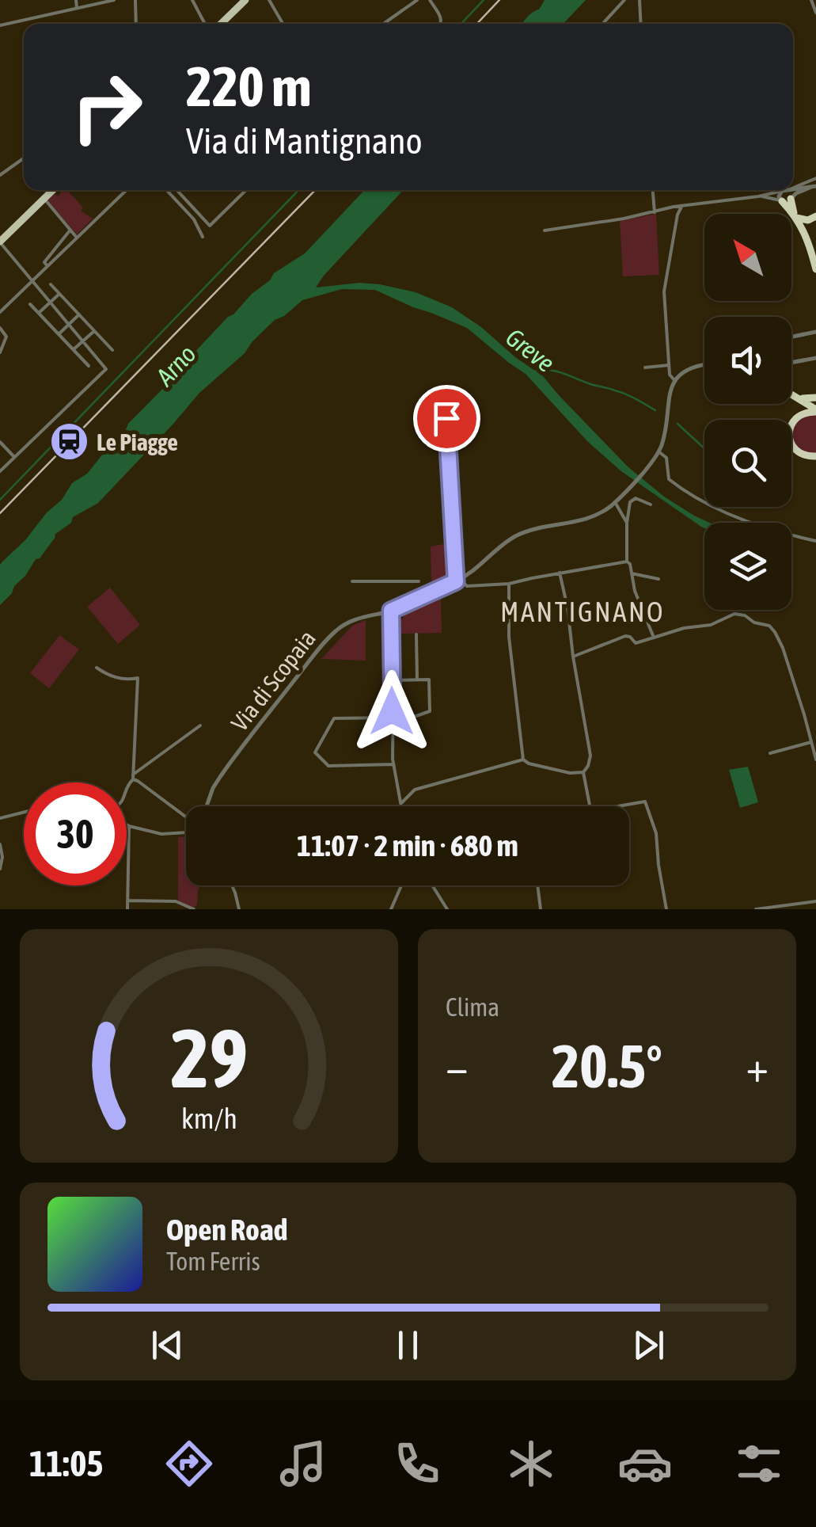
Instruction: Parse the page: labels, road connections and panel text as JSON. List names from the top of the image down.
{
  "streets": {
    "street": ["Via di Scopaia"]
  },
  "districts": ["MANTIGNANO"],
  "water": ["Greve", "Arno"],
  "places": {
    "station": ["Le Piagge"]
  },
  "north": "top left",
  "page": {
    "turn": ["220 m", "Via di Mantignano"],
    "limit": "30",
    "trip": "11:07 · 2 min · 680 m",
    "tile": "Clima",
    "heat": ["−", "20.5°", "+"],
    "song": ["Open Road", "Tom Ferris"],
    "tabs": "11:05",
    "gauge": ["29", "km/h"]
  }
}
